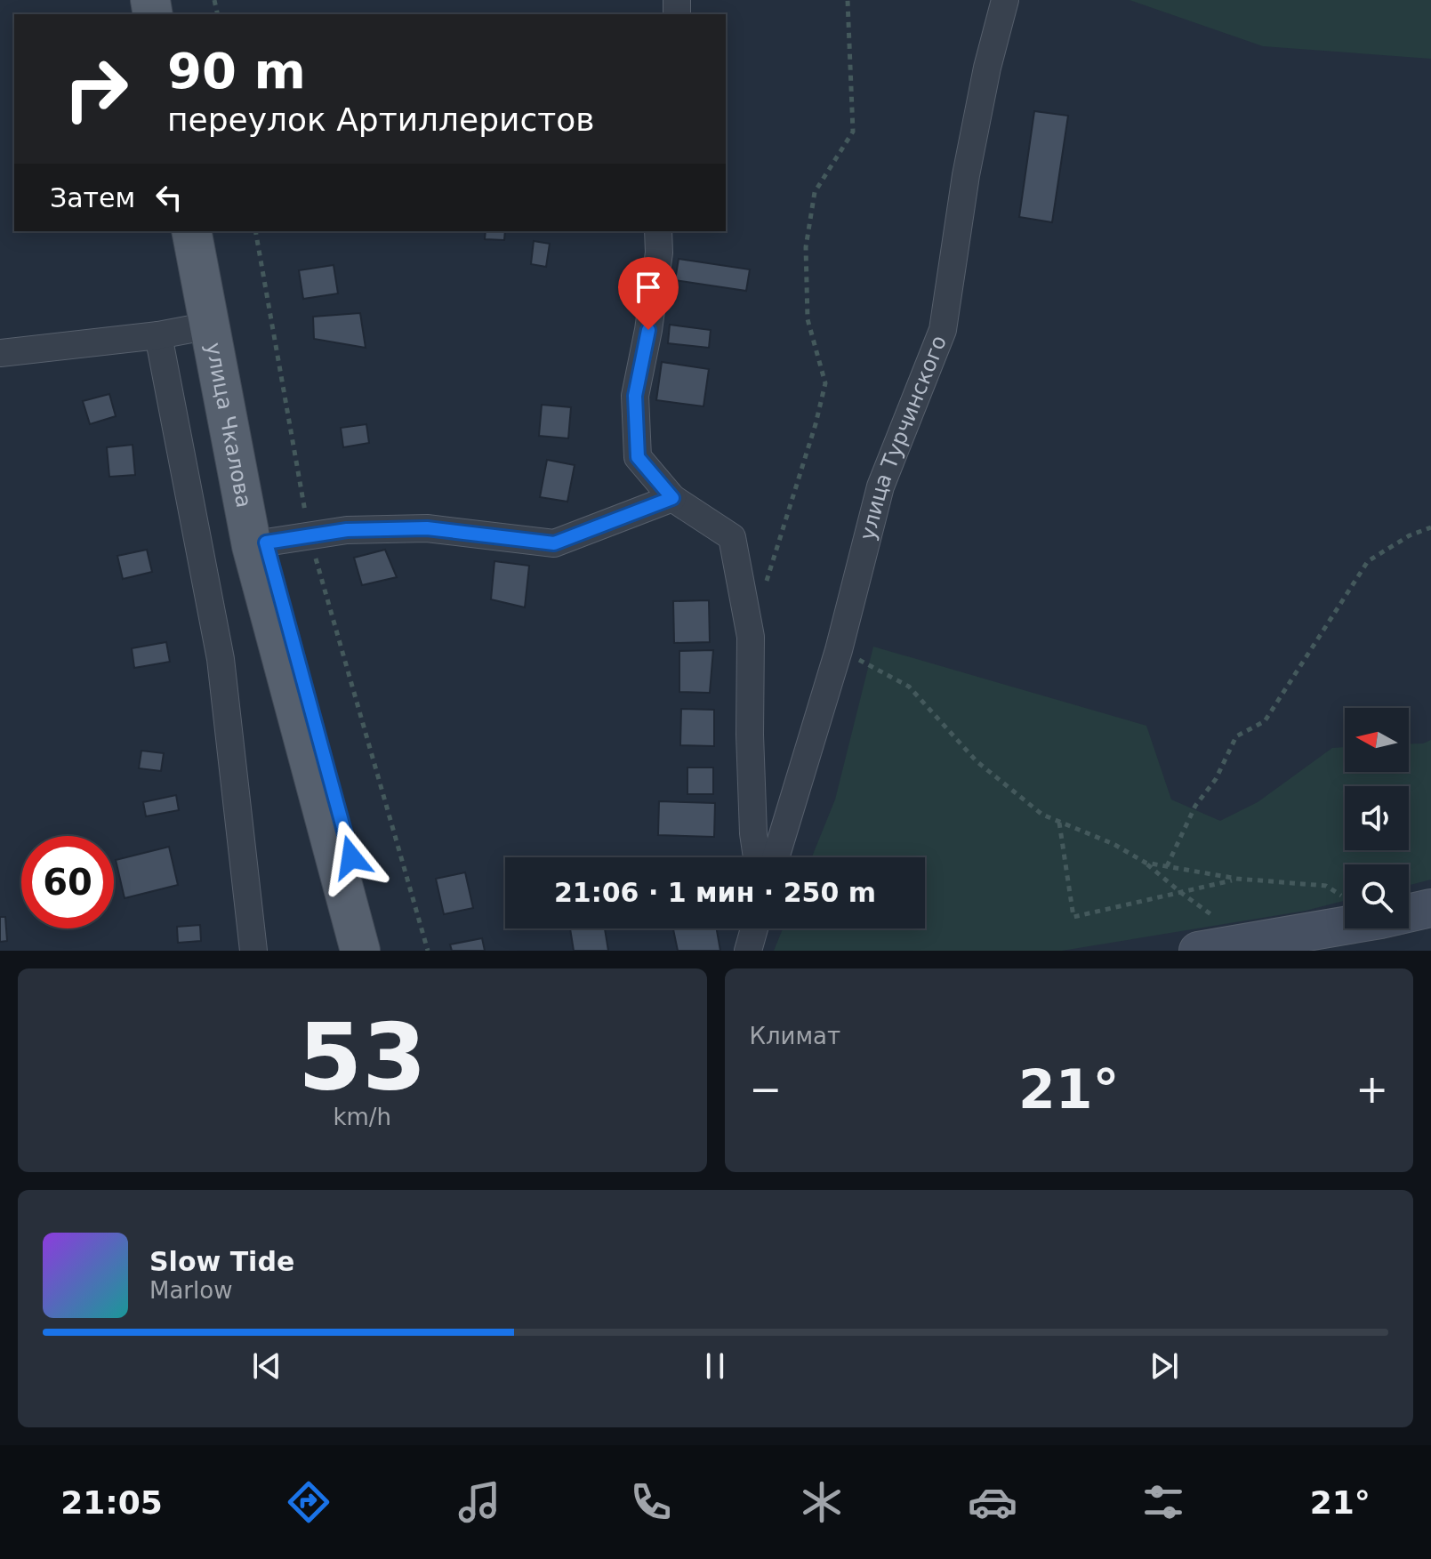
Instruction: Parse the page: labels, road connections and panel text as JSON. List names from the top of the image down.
{
  "streets": {
    "main road": ["улица Чкалова"],
    "street": ["улица Турчинского"]
  },
  "north": "left",
  "page": {
    "turn": ["90 m", "переулок Артиллеристов"],
    "then": "Затем",
    "limit": "60",
    "trip": "21:06 · 1 мин · 250 m",
    "tile": [
      ["53", "km/h"],
      "Климат"
    ],
    "heat": ["−", "21°", "+"],
    "song": ["Slow Tide", "Marlow"],
    "tabs": ["21:05", "21°"]
  }
}
